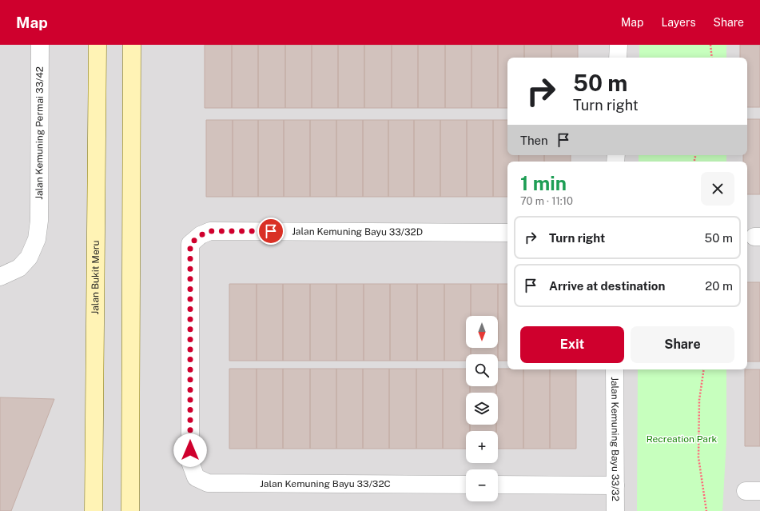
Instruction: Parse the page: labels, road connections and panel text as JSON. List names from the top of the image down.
{
  "streets": {
    "main road": ["Jalan Bukit Meru"],
    "street": [
      "Jalan Kemuning Permai 33/42",
      "Jalan Kemuning Bayu 33/32D",
      "Jalan Kemuning Bayu 33/32",
      "Jalan Kemuning Bayu 33/32C"
    ]
  },
  "crossings": [
    ["Jalan Kemuning Bayu 33/32D", "Jalan Kemuning Bayu 33/32C"]
  ],
  "parks": ["Recreation Park"],
  "north": "bottom",
  "page": {
    "header": "Map",
    "nav": ["Map", "Layers", "Share"],
    "turn": ["50 m", "Turn right"],
    "then": "Then",
    "heading": ["1 min", "70 m · 11:10"],
    "list": [
      {
        "name": "Turn right",
        "value": "50 m"
      },
      {
        "name": "Arrive at destination",
        "value": "20 m"
      }
    ],
    "map_buttons": ["+", "−"],
    "buttons": ["Exit", "Share"]
  }
}
